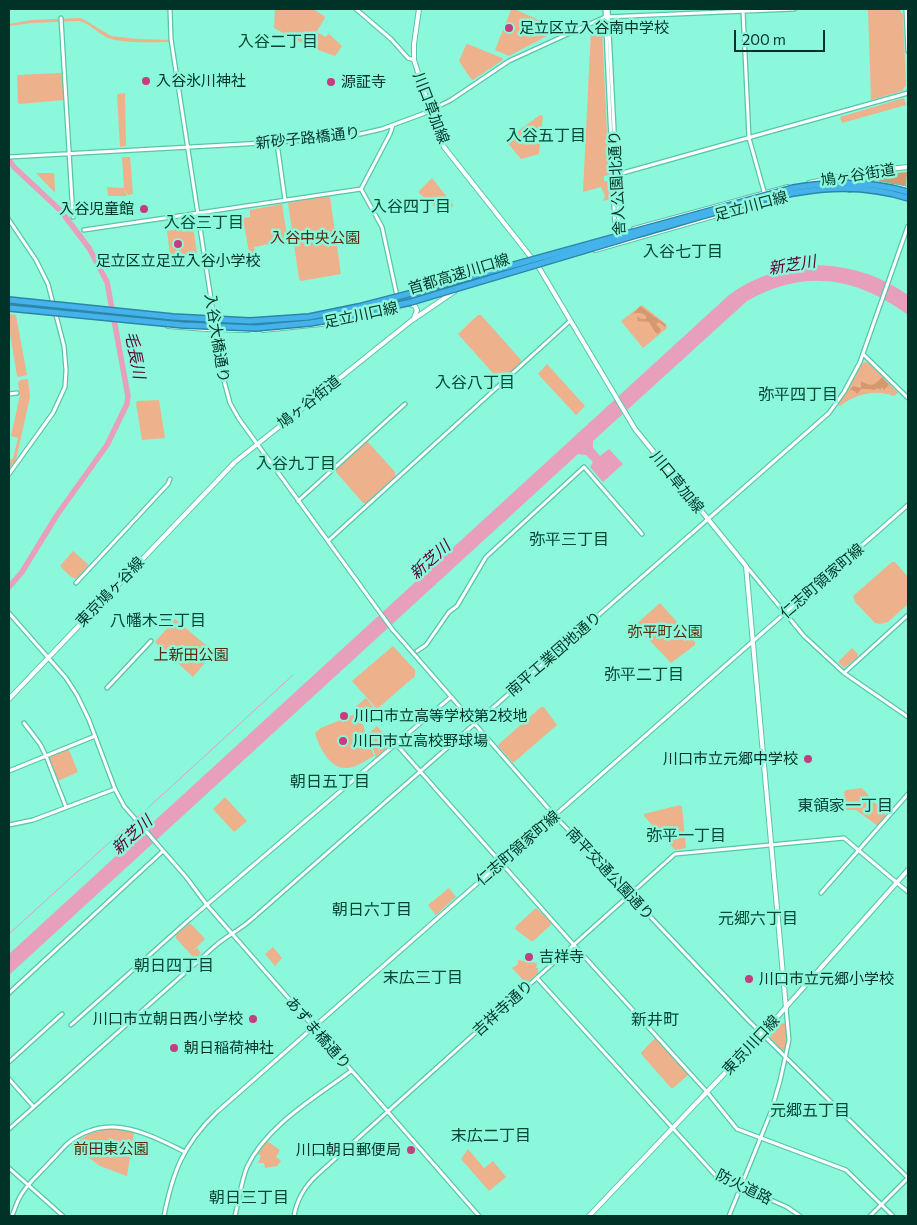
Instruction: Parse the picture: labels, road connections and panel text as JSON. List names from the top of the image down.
{
  "streets": {
    "highway": ["首都高速川口線"],
    "main road": [
      "川口草加線",
      "鳩ヶ谷街道",
      "足立川口線",
      "東京鳩ヶ谷線",
      "東京川口線"
    ],
    "street": [
      "新砂子路橋通り",
      "舎人公園北通り",
      "入谷大橋通り",
      "仁志町領家町線",
      "南平工業団地通り",
      "南平交通公園通り",
      "吉祥寺通り",
      "あずま橋通り",
      "防火道路"
    ]
  },
  "crossings": [
    ["川口草加線", "新砂子路橋通り"],
    ["川口草加線", "足立川口線"],
    ["川口草加線", "南平工業団地通り"],
    ["新砂子路橋通り", "舎人公園北通り"],
    ["新砂子路橋通り", "入谷大橋通り"],
    ["鳩ヶ谷街道", "足立川口線"],
    ["鳩ヶ谷街道", "入谷大橋通り"],
    ["鳩ヶ谷街道", "東京鳩ヶ谷線"],
    ["舎人公園北通り", "足立川口線"],
    ["足立川口線", "首都高速川口線"],
    ["足立川口線", "入谷大橋通り"],
    ["入谷大橋通り", "南平交通公園通り"],
    ["仁志町領家町線", "南平交通公園通り"],
    ["仁志町領家町線", "あずま橋通り"],
    ["南平工業団地通り", "南平交通公園通り"],
    ["南平工業団地通り", "あずま橋通り"],
    ["南平交通公園通り", "吉祥寺通り"],
    ["南平交通公園通り", "東京川口線"],
    ["吉祥寺通り", "あずま橋通り"],
    ["吉祥寺通り", "東京川口線"],
    ["吉祥寺通り", "防火道路"],
    ["東京川口線", "防火道路"]
  ],
  "districts": [
    "入谷二丁目",
    "入谷五丁目",
    "入谷四丁目",
    "入谷三丁目",
    "入谷七丁目",
    "入谷八丁目",
    "弥平四丁目",
    "入谷九丁目",
    "弥平三丁目",
    "八幡木三丁目",
    "弥平二丁目",
    "朝日五丁目",
    "東領家一丁目",
    "弥平一丁目",
    "朝日六丁目",
    "元郷六丁目",
    "朝日四丁目",
    "末広三丁目",
    "新井町",
    "元郷五丁目",
    "末広二丁目",
    "朝日三丁目"
  ],
  "water": ["新芝川", "毛長川"],
  "parks": [
    "入谷中央公園",
    "弥平町公園",
    "上新田公園",
    "前田東公園"
  ],
  "places": [
    "足立区立入谷南中学校",
    "入谷氷川神社",
    "源証寺",
    "入谷児童館",
    "足立区立足立入谷小学校",
    "川口市立高等学校第2校地",
    "川口市立高校野球場",
    "川口市立元郷中学校",
    "吉祥寺",
    "川口市立元郷小学校",
    "川口市立朝日西小学校",
    "朝日稲荷神社",
    "川口朝日郵便局"
  ],
  "scale_bar": "200 m"
}
